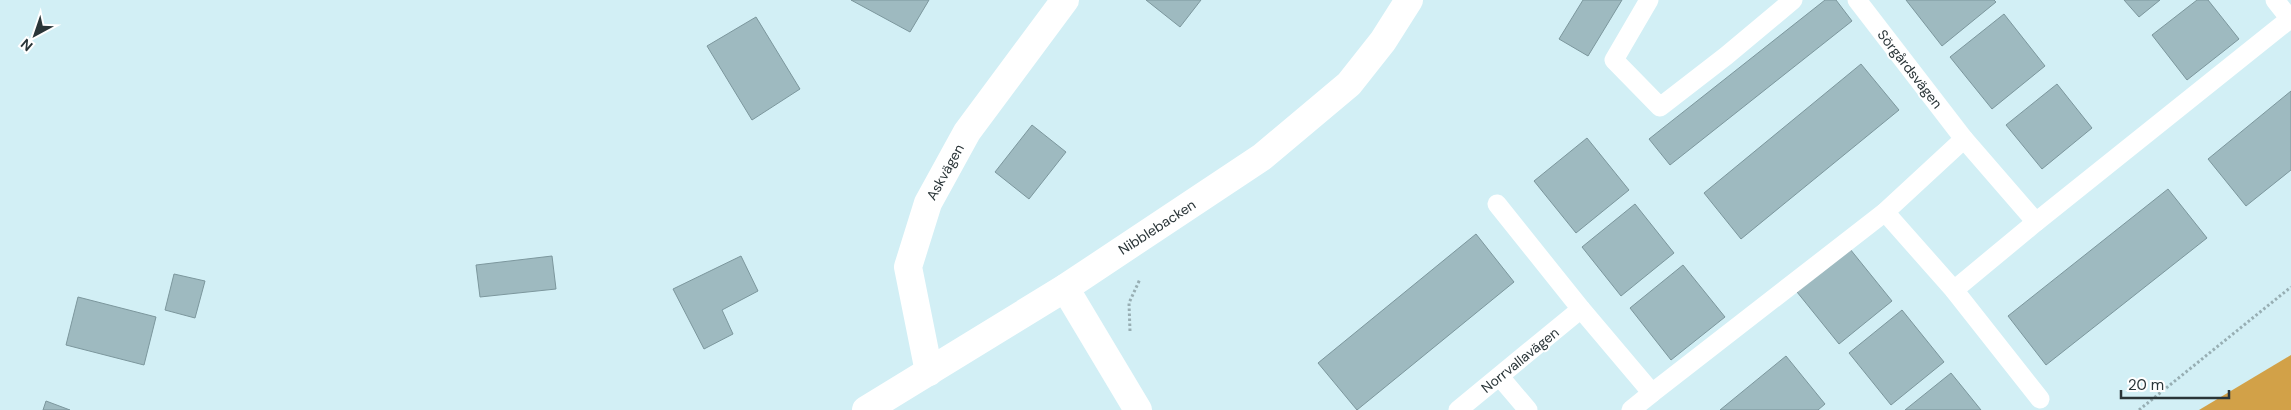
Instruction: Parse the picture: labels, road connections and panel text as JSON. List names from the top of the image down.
{
  "streets": {
    "street": ["Askvägen", "Nibblebacken"],
    "lane": ["Sörgårdsvägen", "Norrvallavägen"]
  },
  "crossings": [
    ["Askvägen", "Nibblebacken"]
  ],
  "scale_bar": "20 m",
  "north": "bottom left"
}
